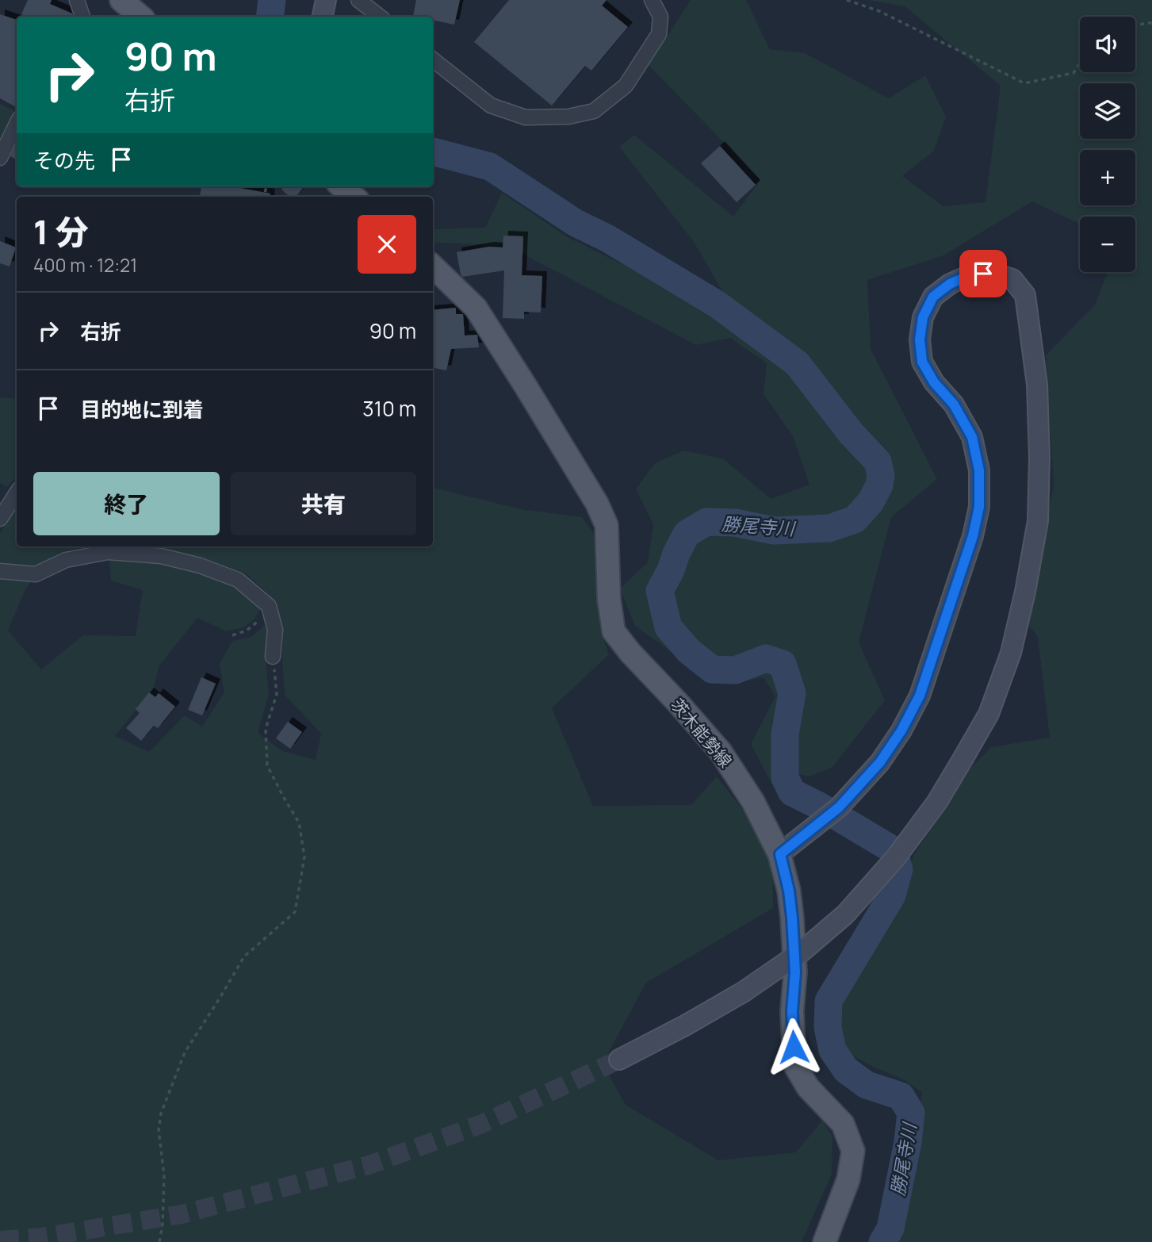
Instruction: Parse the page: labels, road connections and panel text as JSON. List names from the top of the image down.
{
  "streets": {
    "main road": ["茨木能勢線"]
  },
  "water": ["勝尾寺川"],
  "page": {
    "map_buttons": ["+", "−"],
    "turn": ["90 m", "右折"],
    "then": "その先",
    "heading": ["1 分", "400 m · 12:21"],
    "list": [
      {
        "name": "右折",
        "value": "90 m"
      },
      {
        "name": "目的地に到着",
        "value": "310 m"
      }
    ],
    "buttons": ["終了", "共有"]
  }
}
